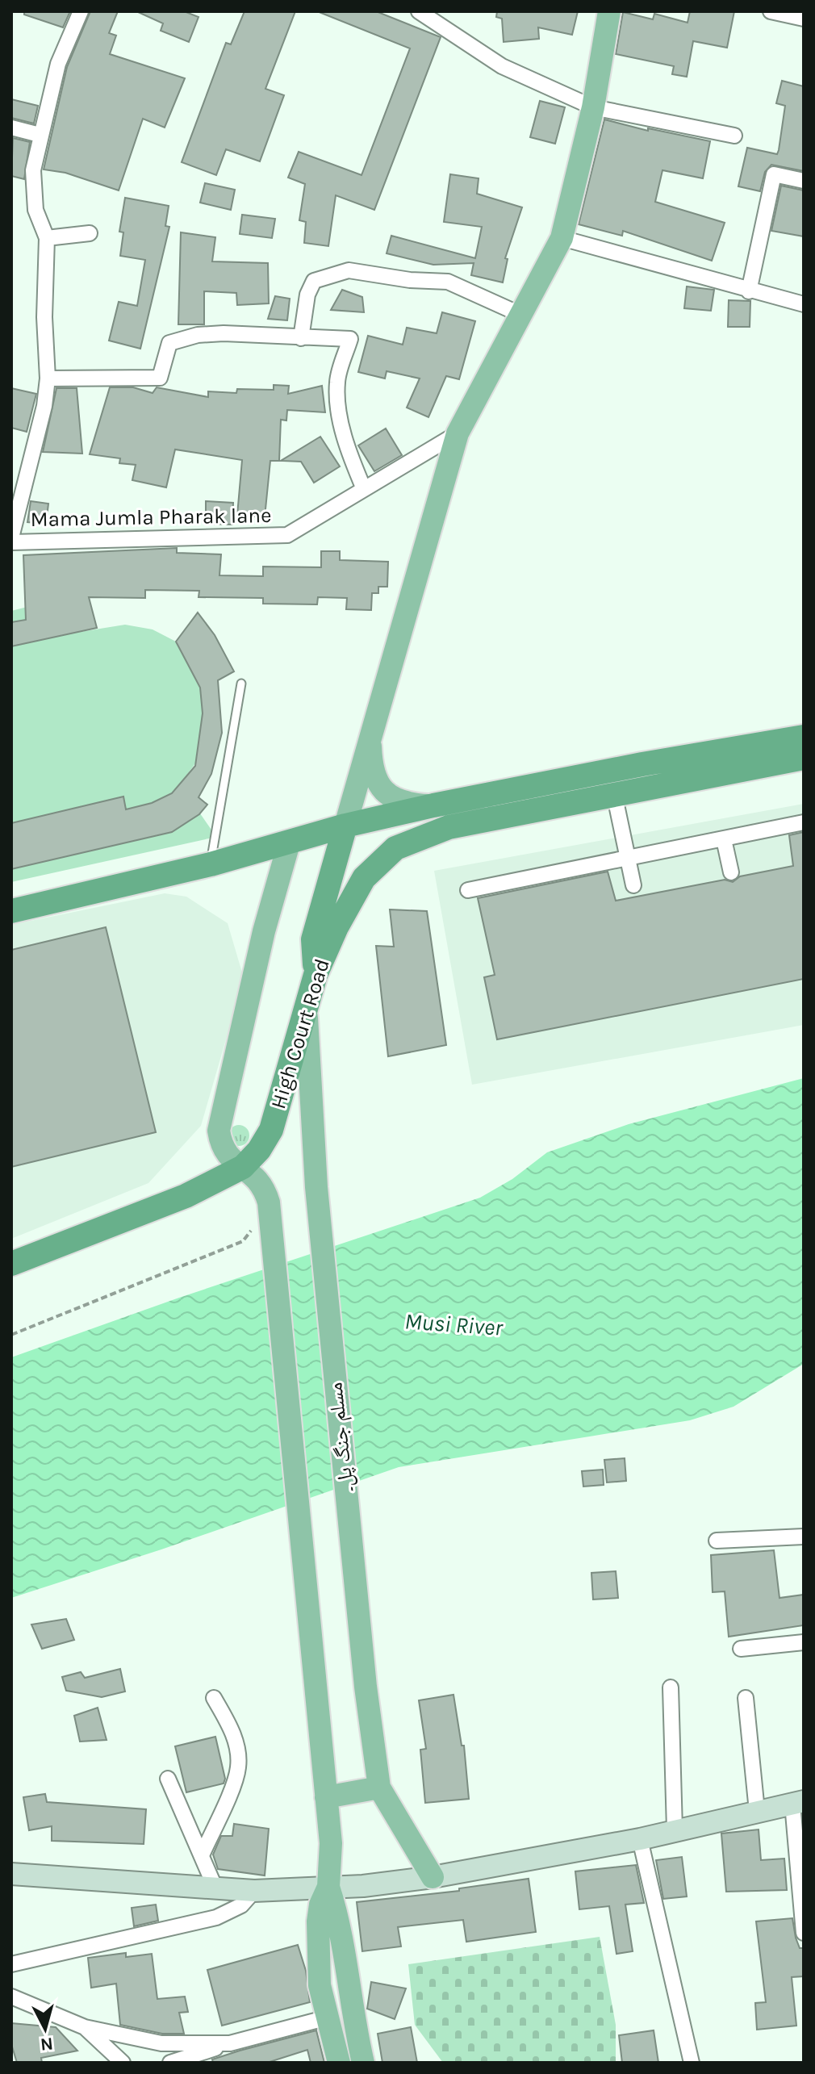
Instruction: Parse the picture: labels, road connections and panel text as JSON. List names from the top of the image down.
{
  "streets": {
    "highway": ["High Court Road"],
    "main road": ["مسلم جنگ پل۔"],
    "street": ["Mama Jumla Pharak lane"]
  },
  "crossings": [
    ["High Court Road", "مسلم جنگ پل۔"]
  ],
  "water": ["Musi River"],
  "north": "bottom"
}
